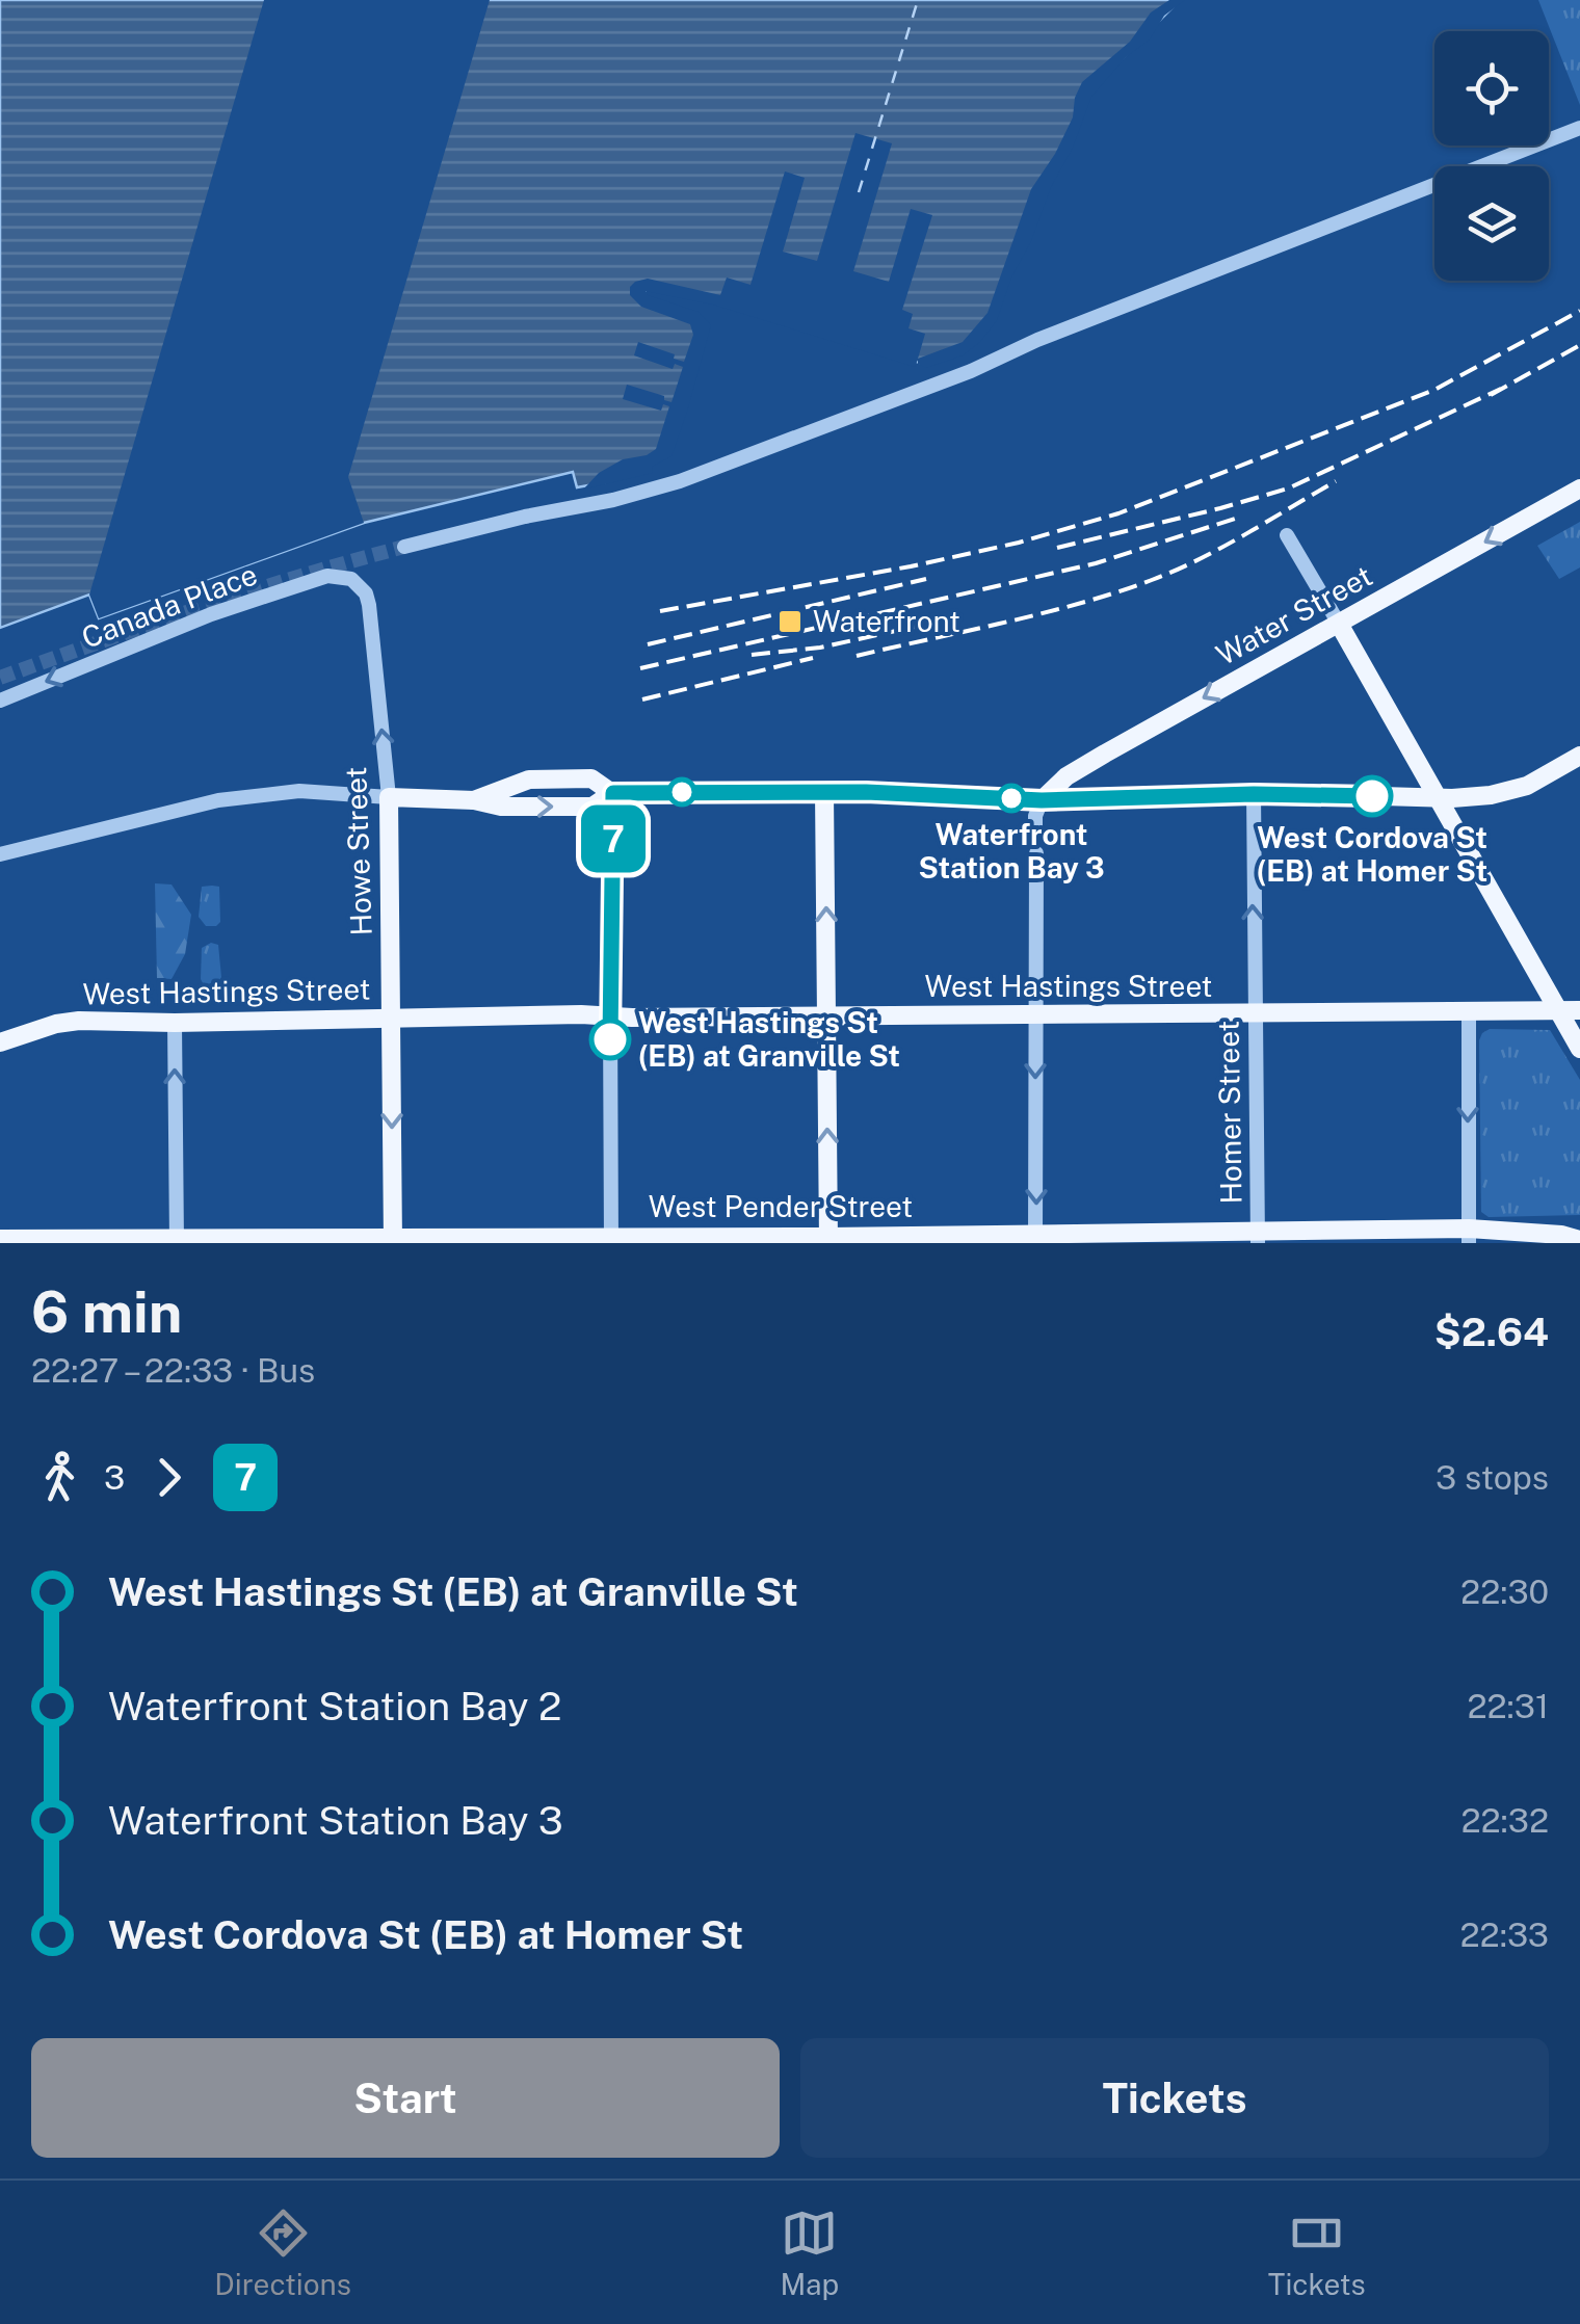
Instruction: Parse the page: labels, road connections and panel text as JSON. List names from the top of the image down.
{
  "streets": {
    "main road": [
      "Water Street",
      "Howe Street",
      "West Hastings Street",
      "West Pender Street"
    ],
    "street": ["Canada Place", "Homer Street"]
  },
  "crossings": [
    ["Canada Place", "Howe Street"],
    ["Howe Street", "West Hastings Street"],
    ["Howe Street", "West Pender Street"],
    ["West Hastings Street", "Homer Street"],
    ["Homer Street", "West Pender Street"]
  ],
  "one_way": ["Canada Place", "Water Street", "Homer Street"],
  "places": {
    "transit": ["Waterfront"],
    "other": ["West Cordova St (EB) at Homer St", "Waterfront Station Bay 3", "West Hastings St (EB) at Granville St"]
  },
  "lines": ["bus line 7"],
  "page": {
    "on_map": "7",
    "heading": ["6 min", "22:27 – 22:33 · Bus", "$2.64"],
    "legs": ["3", "7", "3 stops"],
    "list": [
      {
        "name": "West Hastings St (EB) at Granville St",
        "value": "22:30"
      },
      {
        "name": "Waterfront Station Bay 2",
        "value": "22:31"
      },
      {
        "name": "Waterfront Station Bay 3",
        "value": "22:32"
      },
      {
        "name": "West Cordova St (EB) at Homer St",
        "value": "22:33"
      }
    ],
    "buttons": ["Start", "Tickets"],
    "tabs": ["Directions", "Map", "Tickets"]
  }
}
